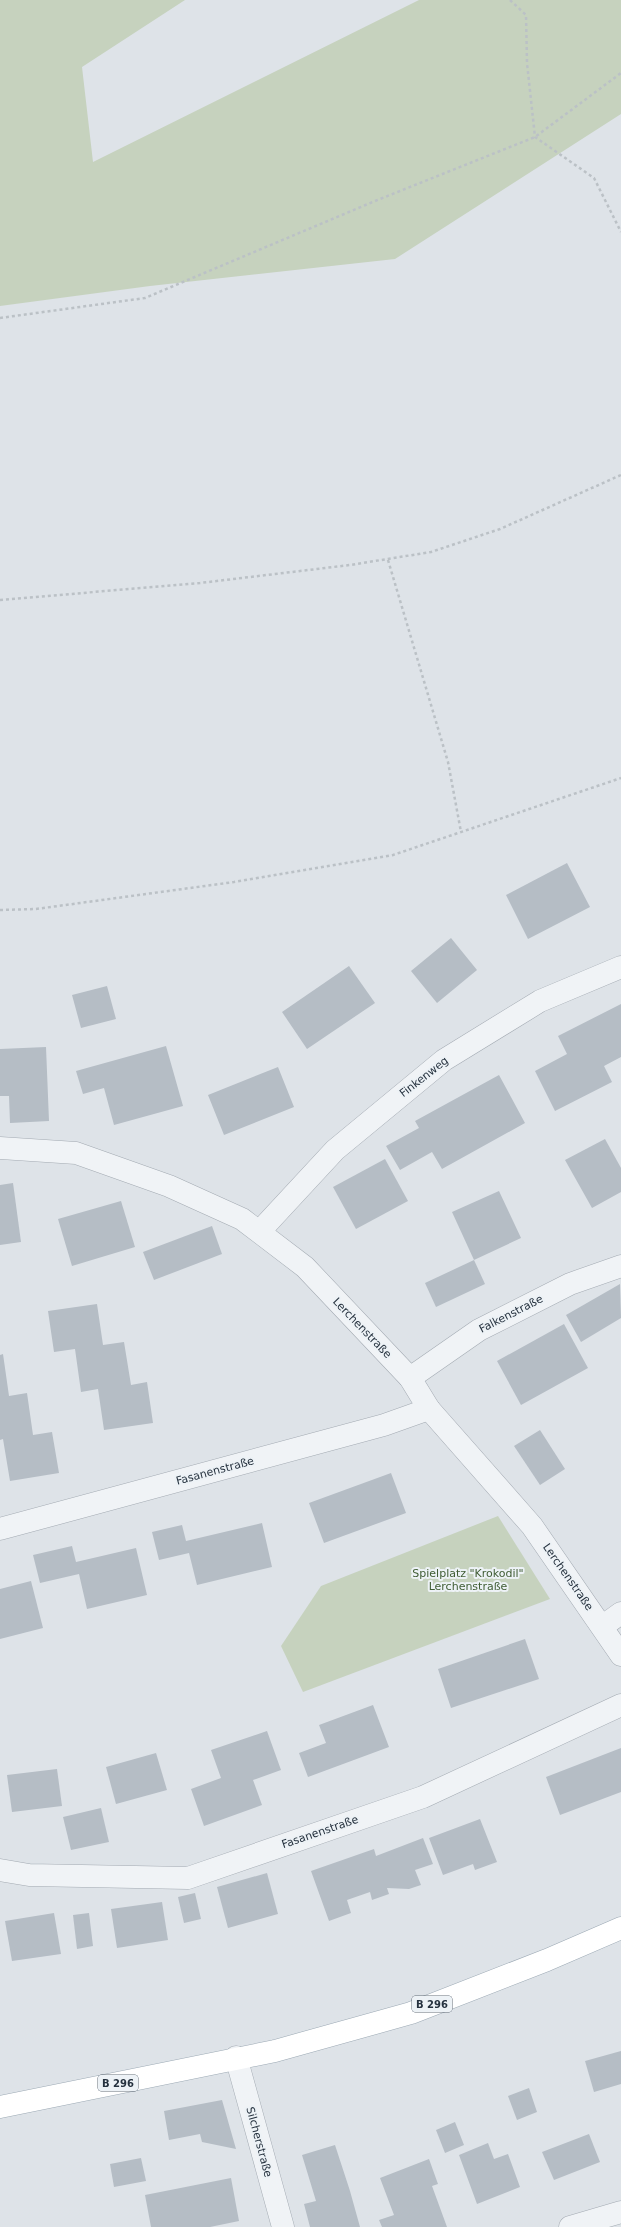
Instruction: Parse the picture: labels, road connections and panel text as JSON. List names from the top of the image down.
{
  "streets": {
    "main road": ["B 296"],
    "street": [
      "Finkenweg",
      "Falkenstraße",
      "Lerchenstraße",
      "Fasanenstraße",
      "Silcherstraße"
    ]
  },
  "crossings": [
    ["Finkenweg", "Lerchenstraße"],
    ["Falkenstraße", "Lerchenstraße"],
    ["Lerchenstraße", "Fasanenstraße"],
    ["B 296", "Silcherstraße"]
  ],
  "parks": ["Spielplatz \"Krokodil\" Lerchenstraße"]
}
